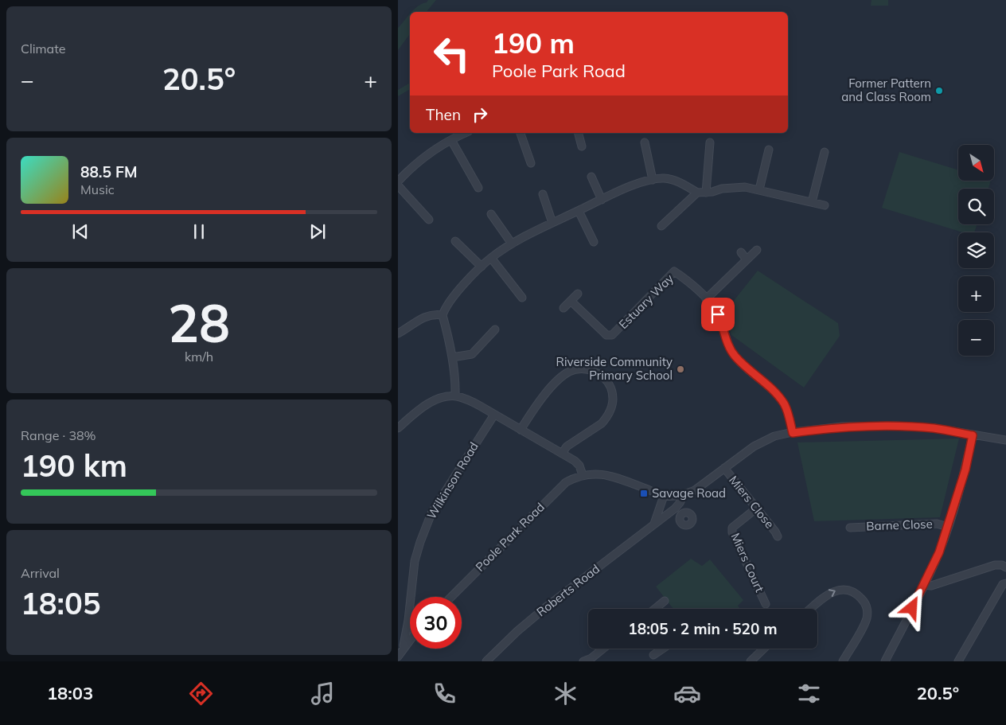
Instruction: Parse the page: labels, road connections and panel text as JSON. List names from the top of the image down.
{
  "streets": {
    "street": [
      "Estuary Way",
      "Wilkinson Road",
      "Miers Close",
      "Barne Close",
      "Poole Park Road",
      "Miers Court",
      "Roberts Road"
    ]
  },
  "crossings": [
    ["Miers Close", "Miers Court"]
  ],
  "places": {
    "other": ["Former Pattern and Class Room", "Riverside Community Primary School"],
    "transit": ["Savage Road"]
  },
  "north": "bottom right",
  "page": {
    "tile": [
      "Climate",
      ["28", "km/h"],
      ["Range · 38%", "190 km"],
      ["Arrival", "18:05"]
    ],
    "turn": ["190 m", "Poole Park Road"],
    "heat": ["−", "20.5°", "+"],
    "then": "Then",
    "map_buttons": ["+", "−"],
    "song": ["88.5 FM", "Music"],
    "limit": "30",
    "trip": "18:05 · 2 min · 520 m",
    "tabs": ["18:03", "20.5°"]
  }
}
